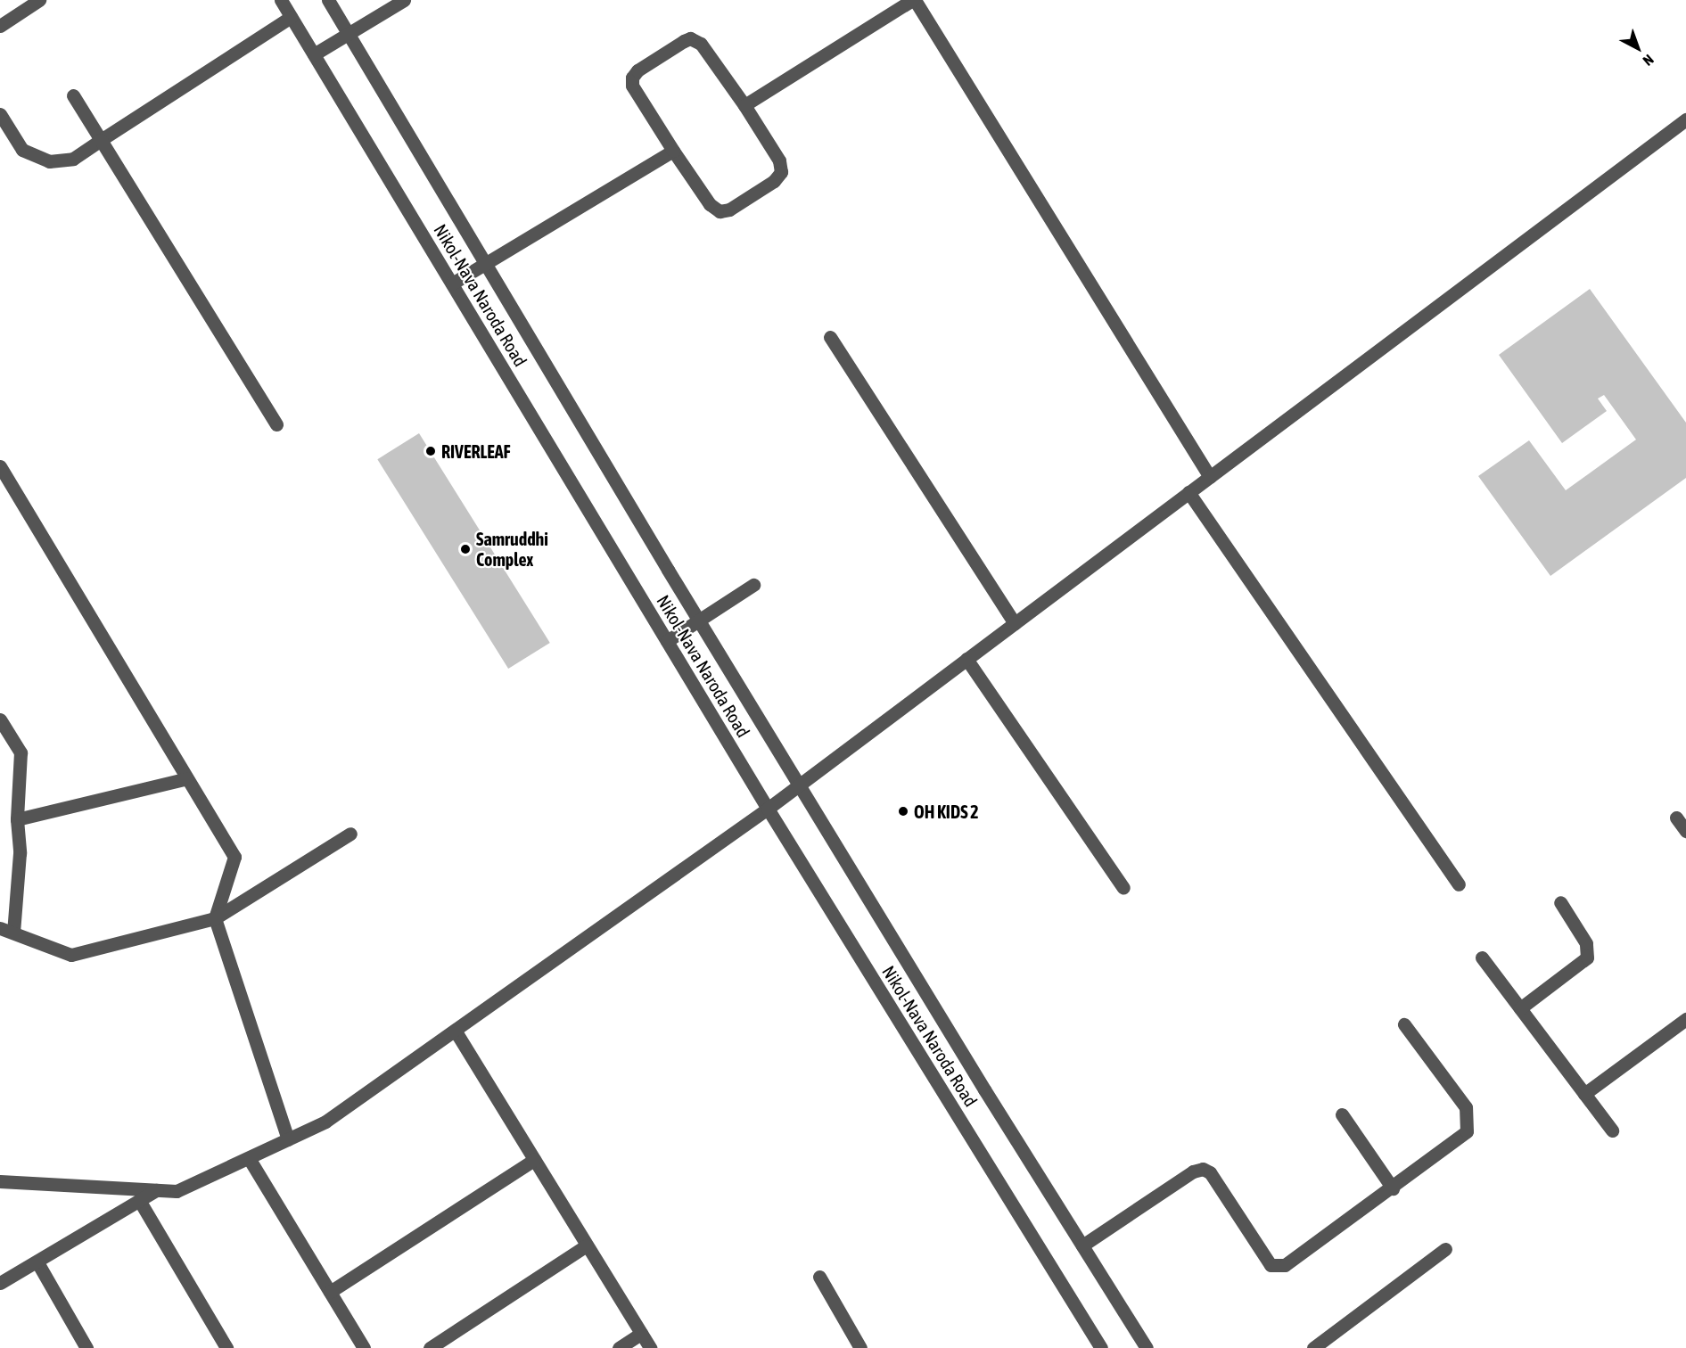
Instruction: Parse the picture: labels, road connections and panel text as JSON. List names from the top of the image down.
{
  "streets": {
    "street": ["Nikol-Nava Naroda Road"]
  },
  "places": ["RIVERLEAF", "Samruddhi Complex", "OH KIDS 2"],
  "north": "bottom right"
}
